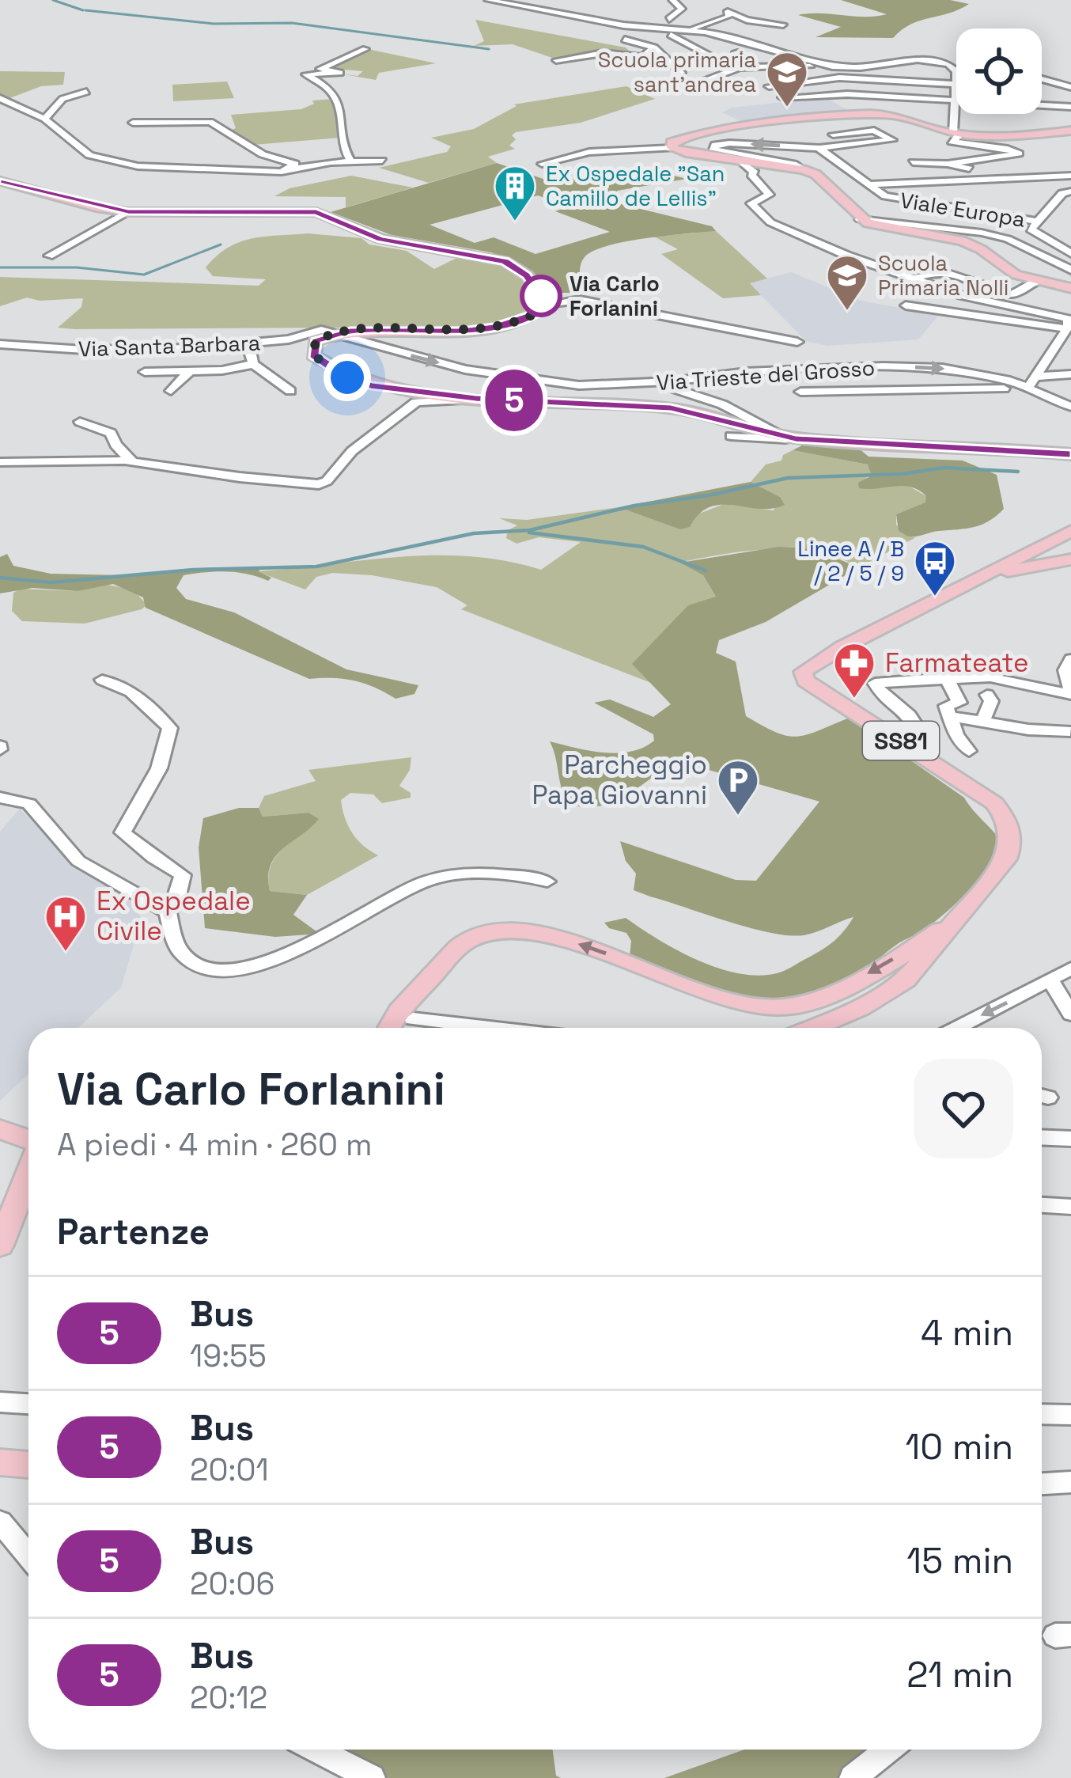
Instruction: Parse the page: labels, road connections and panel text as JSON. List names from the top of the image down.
{
  "streets": {
    "main road": ["SS81"],
    "street": ["Viale Europa", "Via Santa Barbara", "Via Trieste del Grosso"]
  },
  "crossings": [
    ["Via Santa Barbara", "Via Trieste del Grosso"]
  ],
  "places": {
    "school or university": ["Scuola primaria sant'andrea", "Scuola Primaria Nolli"],
    "building": ["Ex Ospedale \"San Camillo de Lellis\""],
    "other": ["Via Carlo Forlanini"],
    "bus stop": ["Linee A / B / 2 / 5 / 9"],
    "pharmacy": ["Farmateate"],
    "parking": ["Parcheggio Papa Giovanni"],
    "hospital": ["Ex Ospedale Civile"]
  },
  "lines": ["bus line 5"],
  "page": {
    "on_map": "5",
    "heading": [
      ["Via Carlo Forlanini", "A piedi · 4 min · 260 m"],
      "Partenze"
    ],
    "list": [
      {
        "mark": "5",
        "name": "Bus",
        "note": "19:55",
        "value": "4 min"
      },
      {
        "mark": "5",
        "name": "Bus",
        "note": "20:01",
        "value": "10 min"
      },
      {
        "mark": "5",
        "name": "Bus",
        "note": "20:06",
        "value": "15 min"
      },
      {
        "mark": "5",
        "name": "Bus",
        "note": "20:12",
        "value": "21 min"
      }
    ]
  }
}
